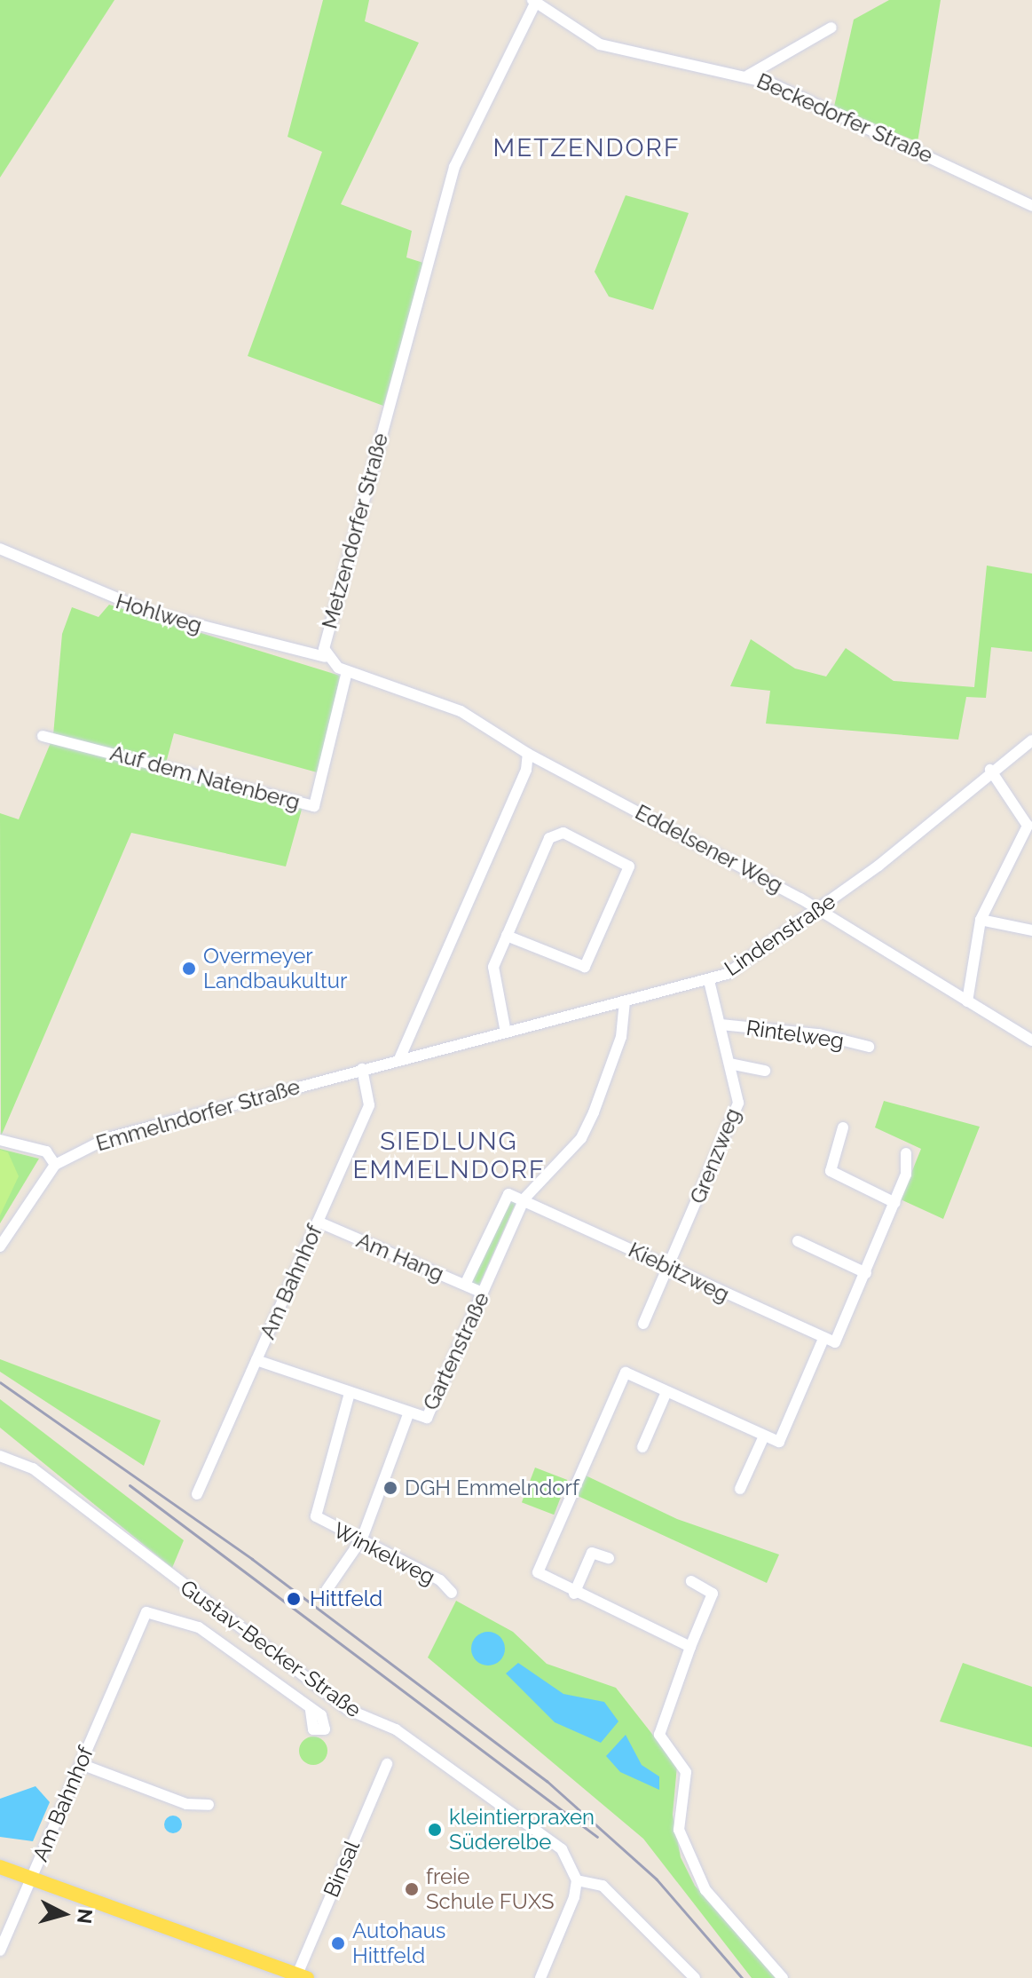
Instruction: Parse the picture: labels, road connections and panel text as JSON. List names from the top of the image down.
{
  "streets": {
    "street": [
      "Beckedorfer Straße",
      "Metzendorfer Straße",
      "Hohlweg",
      "Auf dem Natenberg",
      "Eddelsener Weg",
      "Lindenstraße",
      "Rintelweg",
      "Emmelndorfer Straße",
      "Grenzweg",
      "Am Hang",
      "Kiebitzweg",
      "Am Bahnhof",
      "Gartenstraße",
      "Winkelweg",
      "Gustav-Becker-Straße",
      "Binsal"
    ]
  },
  "crossings": [
    ["Beckedorfer Straße", "Metzendorfer Straße"],
    ["Metzendorfer Straße", "Hohlweg"],
    ["Metzendorfer Straße", "Auf dem Natenberg"],
    ["Metzendorfer Straße", "Eddelsener Weg"],
    ["Eddelsener Weg", "Lindenstraße"],
    ["Lindenstraße", "Emmelndorfer Straße"],
    ["Lindenstraße", "Grenzweg"],
    ["Lindenstraße", "Gartenstraße"],
    ["Rintelweg", "Grenzweg"],
    ["Emmelndorfer Straße", "Am Bahnhof"],
    ["Grenzweg", "Kiebitzweg"],
    ["Am Hang", "Am Bahnhof"],
    ["Am Hang", "Gartenstraße"],
    ["Kiebitzweg", "Gartenstraße"],
    ["Am Bahnhof", "Gartenstraße"],
    ["Gartenstraße", "Winkelweg"]
  ],
  "districts": ["METZENDORF", "SIEDLUNG EMMELNDORF"],
  "places": [
    "Overmeyer Landbaukultur",
    "DGH Emmelndorf",
    "Hittfeld",
    "kleintierpraxen Süderelbe",
    "freie Schule FUXS",
    "Autohaus Hittfeld"
  ],
  "north": "right"
}
